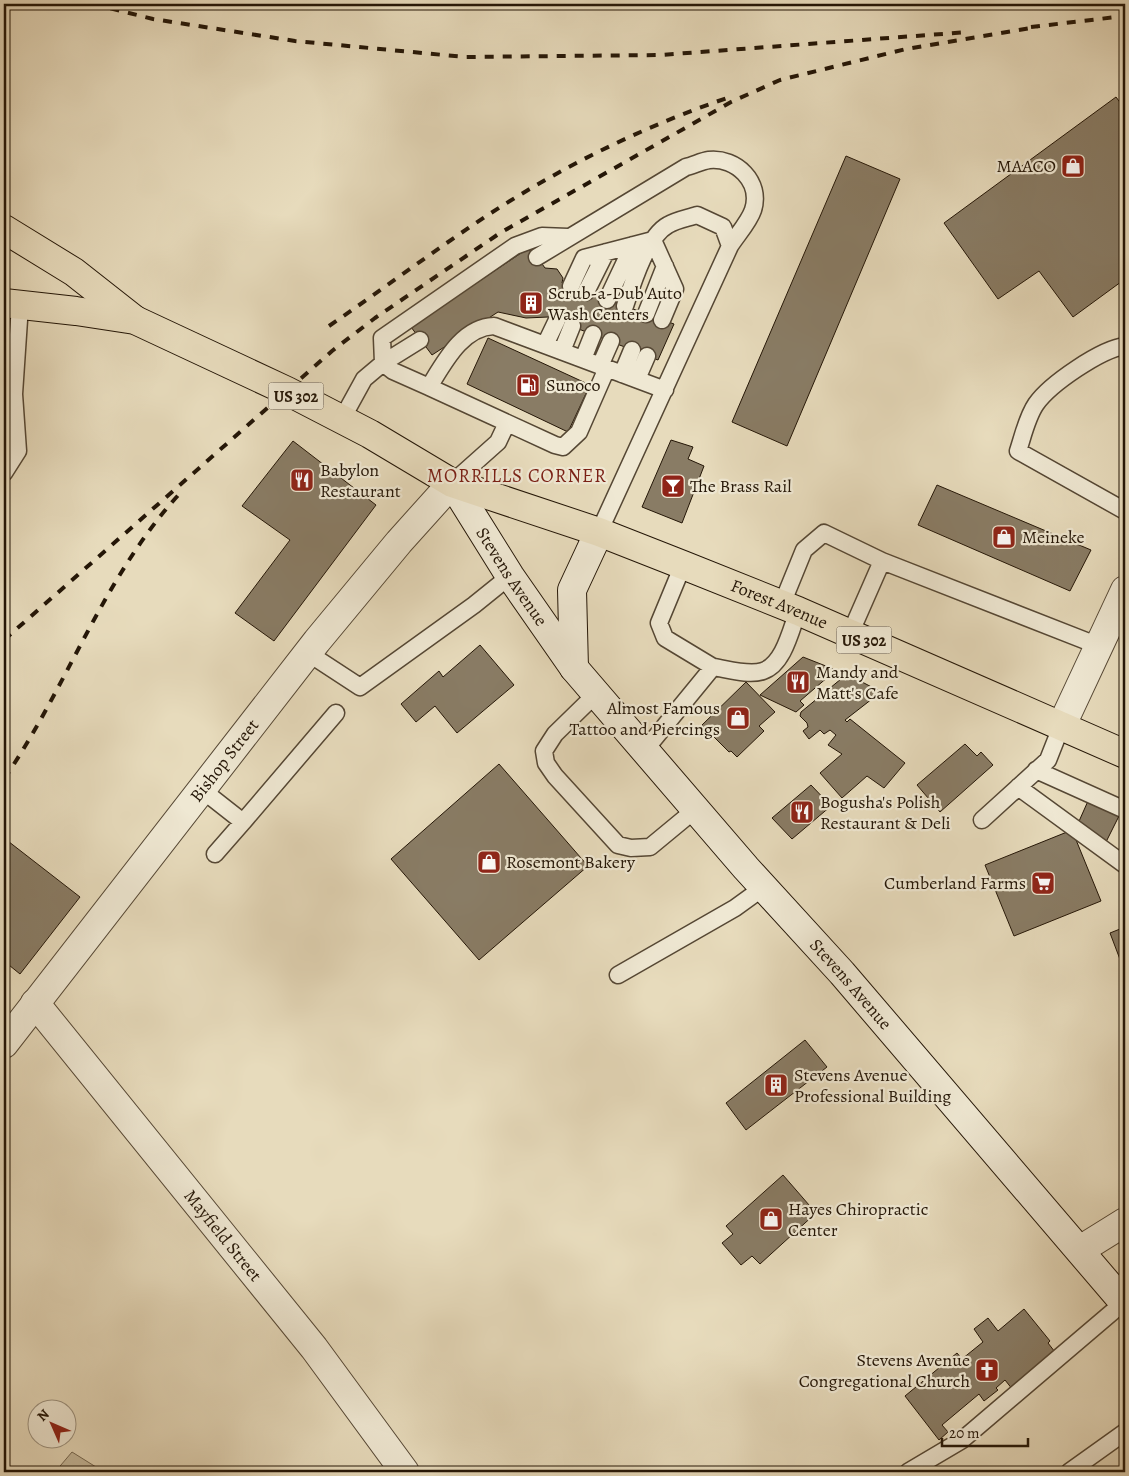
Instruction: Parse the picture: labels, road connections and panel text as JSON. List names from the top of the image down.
{
  "streets": {
    "main road": ["US 302", "Forest Avenue"],
    "street": ["Stevens Avenue", "Bishop Street", "Mayfield Street"]
  },
  "crossings": [
    ["US 302", "Stevens Avenue"],
    ["US 302", "Forest Avenue"],
    ["US 302", "Bishop Street"],
    ["Stevens Avenue", "Forest Avenue"],
    ["Stevens Avenue", "Bishop Street"],
    ["Forest Avenue", "Bishop Street"],
    ["Bishop Street", "Mayfield Street"]
  ],
  "districts": ["MORRILLS CORNER"],
  "places": {
    "shop": [
      "MAACO",
      "Meineke",
      "Almost Famous Tattoo and Piercings",
      "Rosemont Bakery",
      "Hayes Chiropractic Center"
    ],
    "building": ["Scrub-a-Dub Auto Wash Centers", "Stevens Avenue Professional Building"],
    "fuel station": ["Sunoco"],
    "restaurant": ["Babylon Restaurant", "Mandy and Matt's Cafe", "Bogusha's Polish Restaurant & Deli"],
    "bar": ["The Brass Rail"],
    "supermarket": ["Cumberland Farms"],
    "church": ["Stevens Avenue Congregational Church"]
  },
  "scale_bar": "20 m",
  "north": "top left"
}
